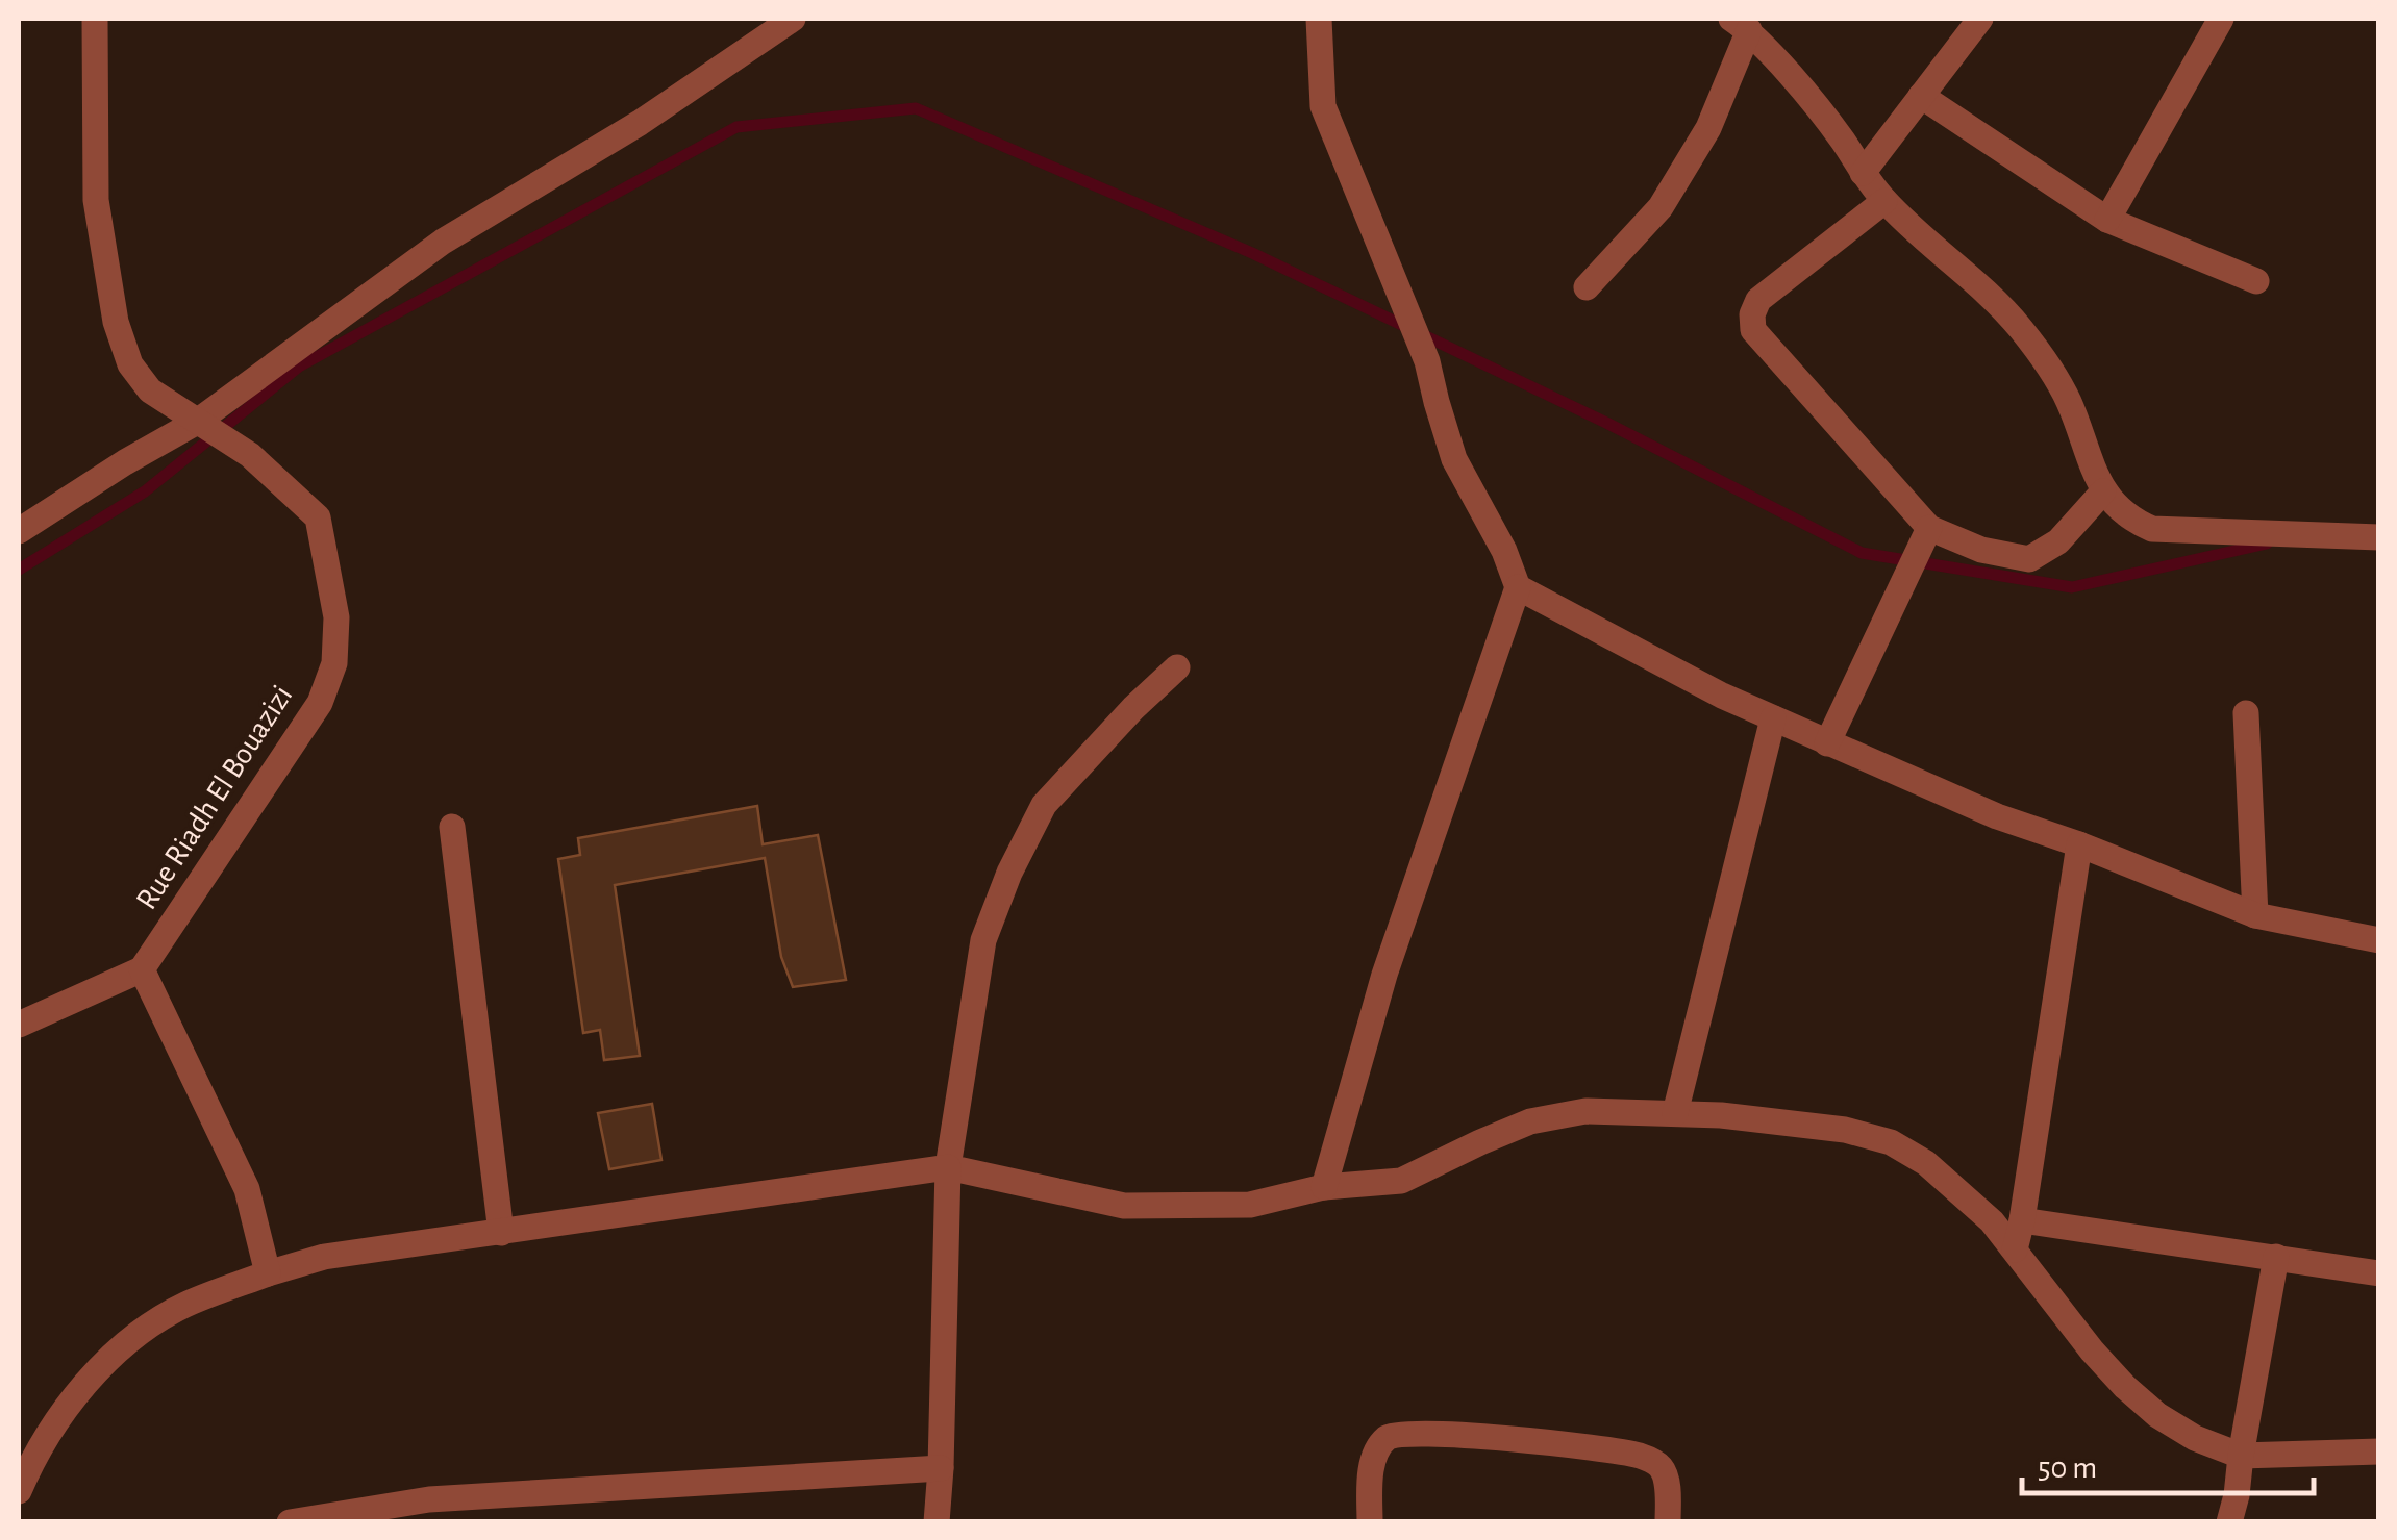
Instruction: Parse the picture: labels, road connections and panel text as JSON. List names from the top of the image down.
{
  "streets": {
    "street": ["Rue Riadh El Bouazizi"]
  },
  "scale_bar": "50 m"
}
